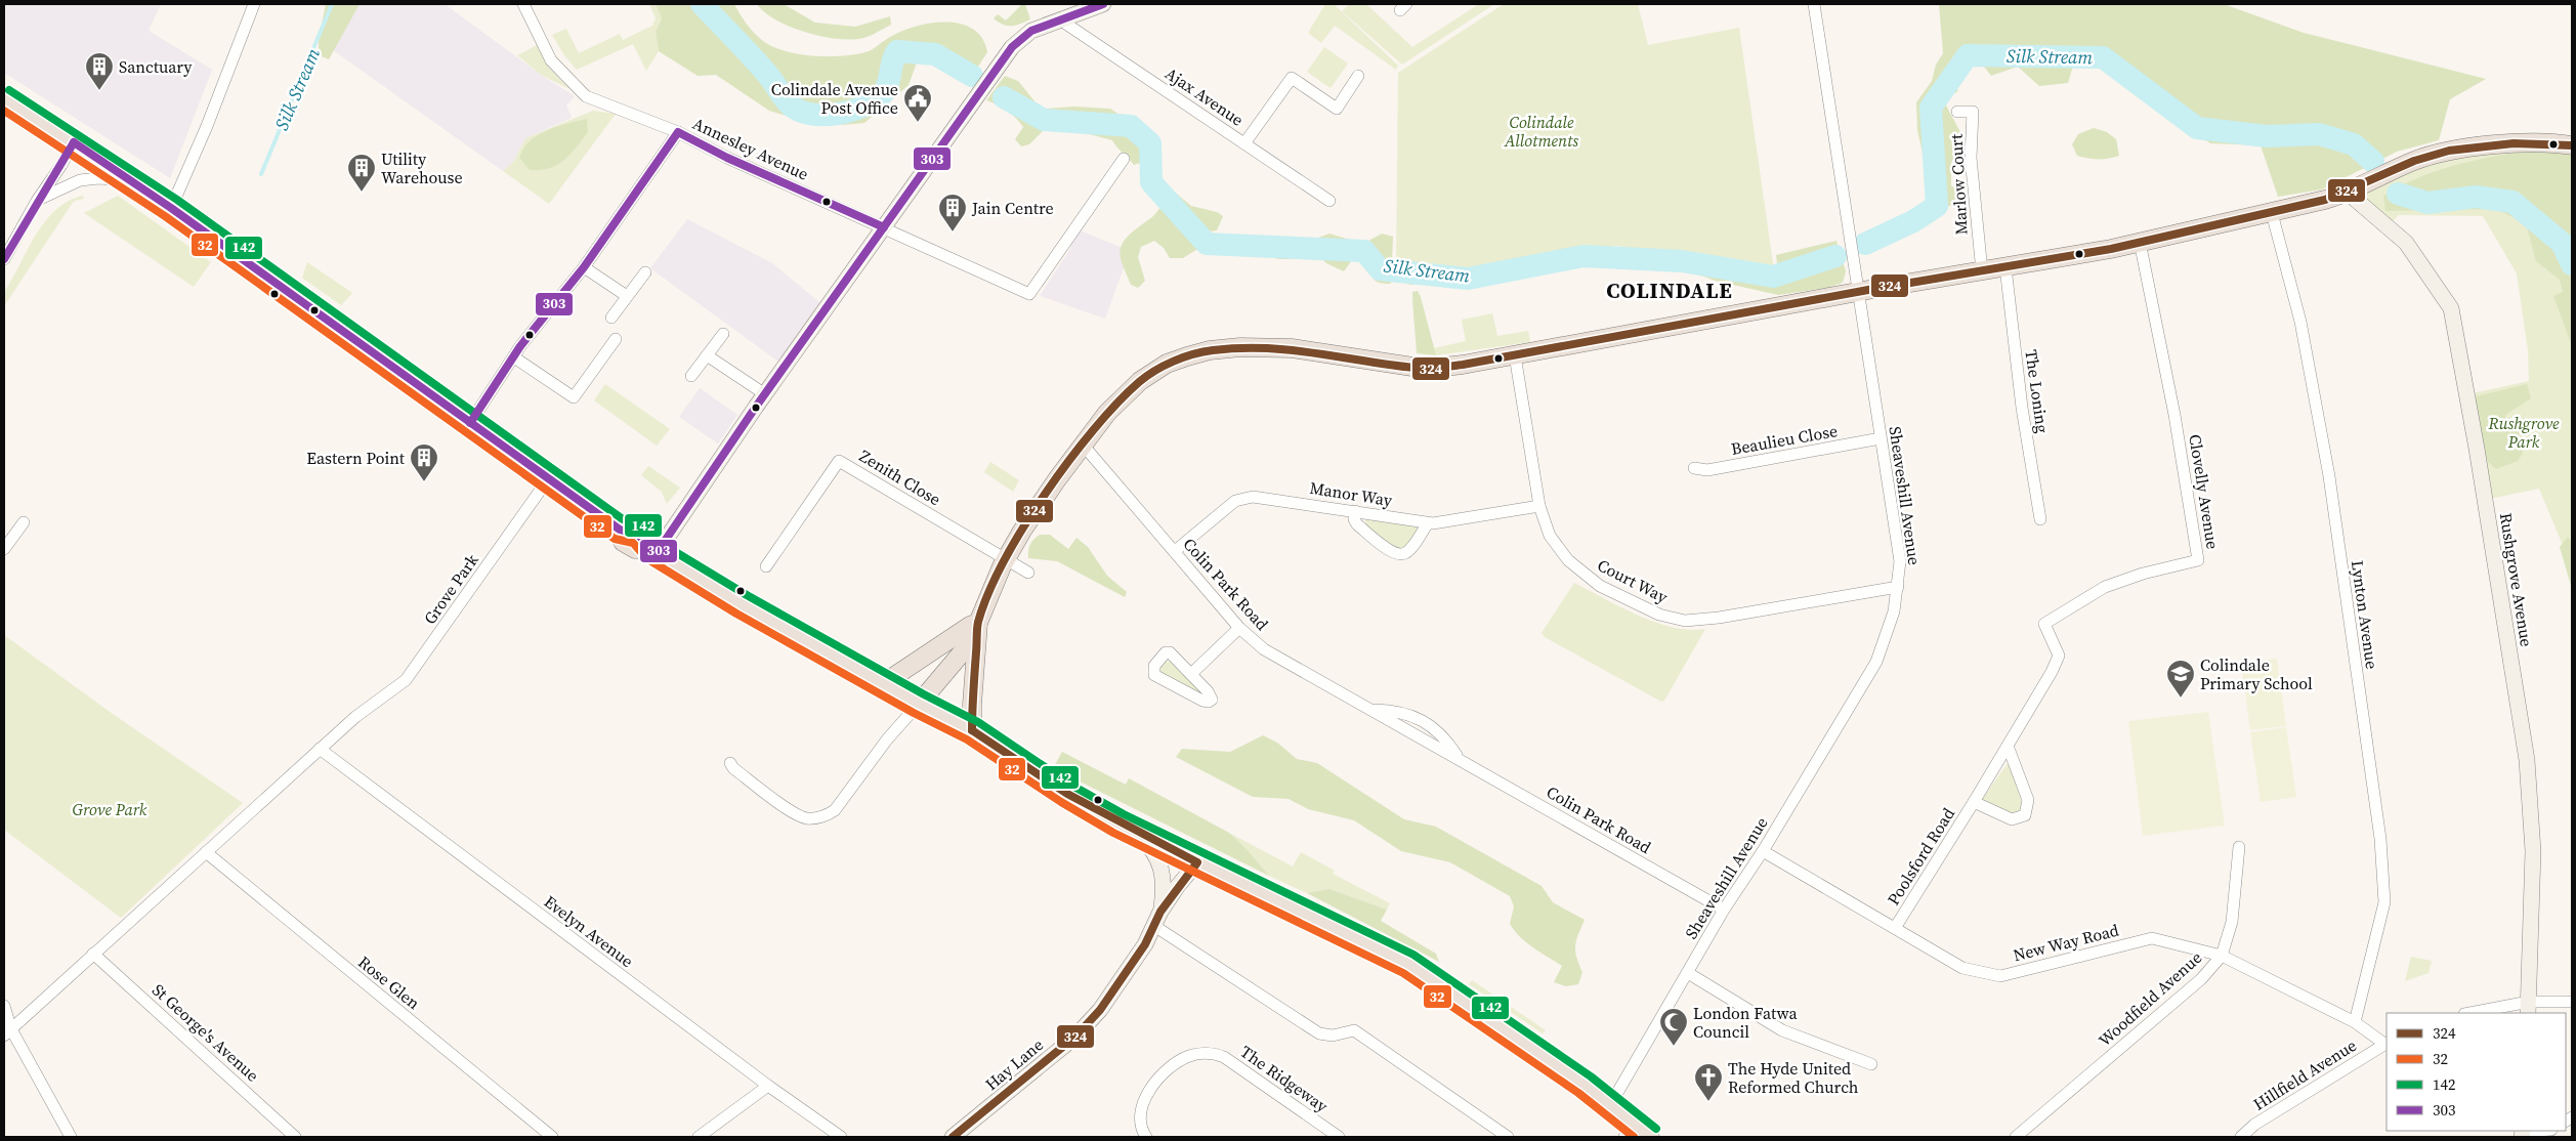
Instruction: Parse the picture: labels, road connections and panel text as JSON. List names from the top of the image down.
{
  "streets": {
    "street": [
      "Ajax Avenue",
      "Annesley Avenue",
      "Marlow Court",
      "The Loning",
      "Beaulieu Close",
      "Zenith Close",
      "Clovelly Avenue",
      "Manor Way",
      "Sheaveshill Avenue",
      "Rushgrove Avenue",
      "Court Way",
      "Colin Park Road",
      "Grove Park",
      "Lynton Avenue",
      "Poolsford Road",
      "Evelyn Avenue",
      "New Way Road",
      "Rose Glen",
      "Woodfield Avenue",
      "St George's Avenue",
      "Hay Lane",
      "Hillfield Avenue",
      "The Ridgeway"
    ]
  },
  "crossings": [
    ["Beaulieu Close", "Sheaveshill Avenue"],
    ["Clovelly Avenue", "Poolsford Road"],
    ["Manor Way", "Court Way"],
    ["Manor Way", "Colin Park Road"],
    ["Sheaveshill Avenue", "Court Way"],
    ["Sheaveshill Avenue", "Colin Park Road"],
    ["Sheaveshill Avenue", "New Way Road"],
    ["Grove Park", "Evelyn Avenue"],
    ["Grove Park", "Rose Glen"],
    ["Grove Park", "St George's Avenue"],
    ["Lynton Avenue", "New Way Road"],
    ["Poolsford Road", "New Way Road"],
    ["New Way Road", "Woodfield Avenue"],
    ["New Way Road", "Hillfield Avenue"]
  ],
  "districts": ["COLINDALE"],
  "water": ["Silk Stream"],
  "parks": ["Colindale Allotments", "Rushgrove Park", "Grove Park"],
  "places": {
    "building": [
      "Sanctuary",
      "Utility Warehouse",
      "Jain Centre",
      "Eastern Point"
    ],
    "public building": ["Colindale Avenue Post Office"],
    "school or university": ["Colindale Primary School"],
    "mosque": ["London Fatwa Council"],
    "church": ["The Hyde United Reformed Church"]
  },
  "lines": [
    "transit line 303",
    "transit line 142",
    "transit line 32",
    "transit line 324"
  ],
  "legend": [
    "324",
    "32",
    "142",
    "303"
  ]
}
